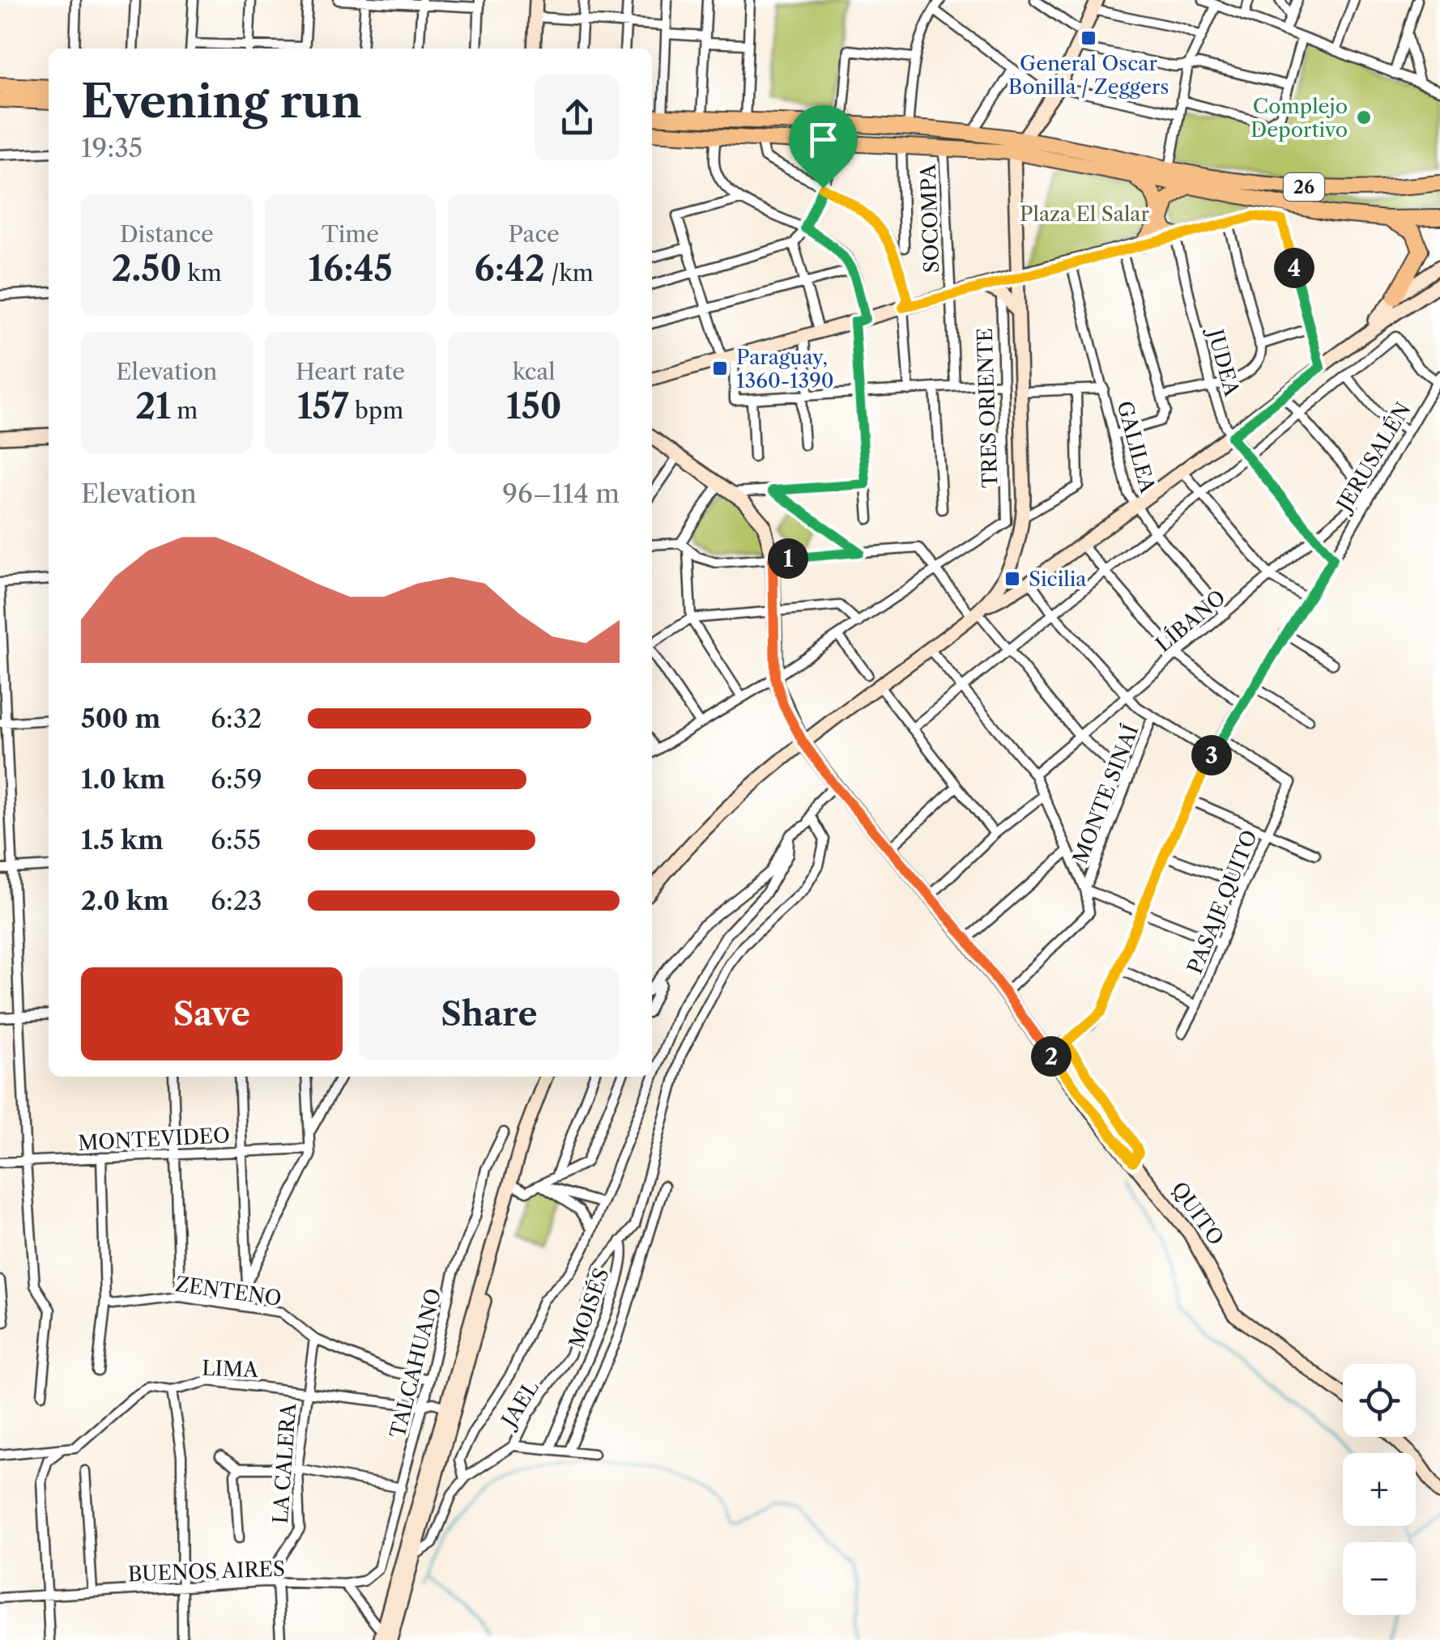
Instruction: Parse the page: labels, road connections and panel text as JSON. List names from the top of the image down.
{
  "streets": {
    "highway": ["26"],
    "main road": ["QUITO"],
    "street": [
      "SOCOMPA",
      "JUDEA",
      "TRES ORIENTE",
      "GALILEA",
      "JERUSALÉN",
      "LÍBANO",
      "MONTE SINAÍ",
      "PASAJE QUITO",
      "MONTEVIDEO",
      "ZENTENO",
      "MOISÉS",
      "TALCAHUANO",
      "LIMA",
      "JAEL",
      "LA CALERA",
      "BUENOS AIRES"
    ]
  },
  "crossings": [
    ["26", "SOCOMPA"],
    ["JUDEA", "JERUSALÉN"],
    ["JUDEA", "LÍBANO"],
    ["GALILEA", "LÍBANO"],
    ["JERUSALÉN", "LÍBANO"],
    ["JERUSALÉN", "PASAJE QUITO"],
    ["JERUSALÉN", "QUITO"],
    ["MONTE SINAÍ", "QUITO"],
    ["ZENTENO", "TALCAHUANO"],
    ["ZENTENO", "LA CALERA"],
    ["MOISÉS", "JAEL"],
    ["TALCAHUANO", "LIMA"],
    ["TALCAHUANO", "BUENOS AIRES"],
    ["LIMA", "LA CALERA"],
    ["LA CALERA", "BUENOS AIRES"]
  ],
  "parks": ["Plaza El Salar"],
  "places": {
    "transit": ["General Oscar Bonilla / Zeggers", "Paraguay, 1360-1390", "Sicilia"],
    "other": ["Complejo Deportivo"]
  },
  "page": {
    "heading": ["Evening run", "19:35"],
    "stats": [
      ["Distance", "2.50 km"],
      ["Time", "16:45"],
      ["Pace", "6:42 /km"],
      ["Elevation", "21 m"],
      ["Heart rate", "157 bpm"],
      ["kcal", "150"]
    ],
    "pins": [
      "4",
      "1",
      "3",
      "2"
    ],
    "chart": ["Elevation", "96–114 m"],
    "list": [
      {
        "name": "500 m",
        "note": "6:32"
      },
      {
        "name": "1.0 km",
        "note": "6:59"
      },
      {
        "name": "1.5 km",
        "note": "6:55"
      },
      {
        "name": "2.0 km",
        "note": "6:23"
      }
    ],
    "buttons": ["Save", "Share"],
    "map_buttons": ["+", "−"]
  }
}
